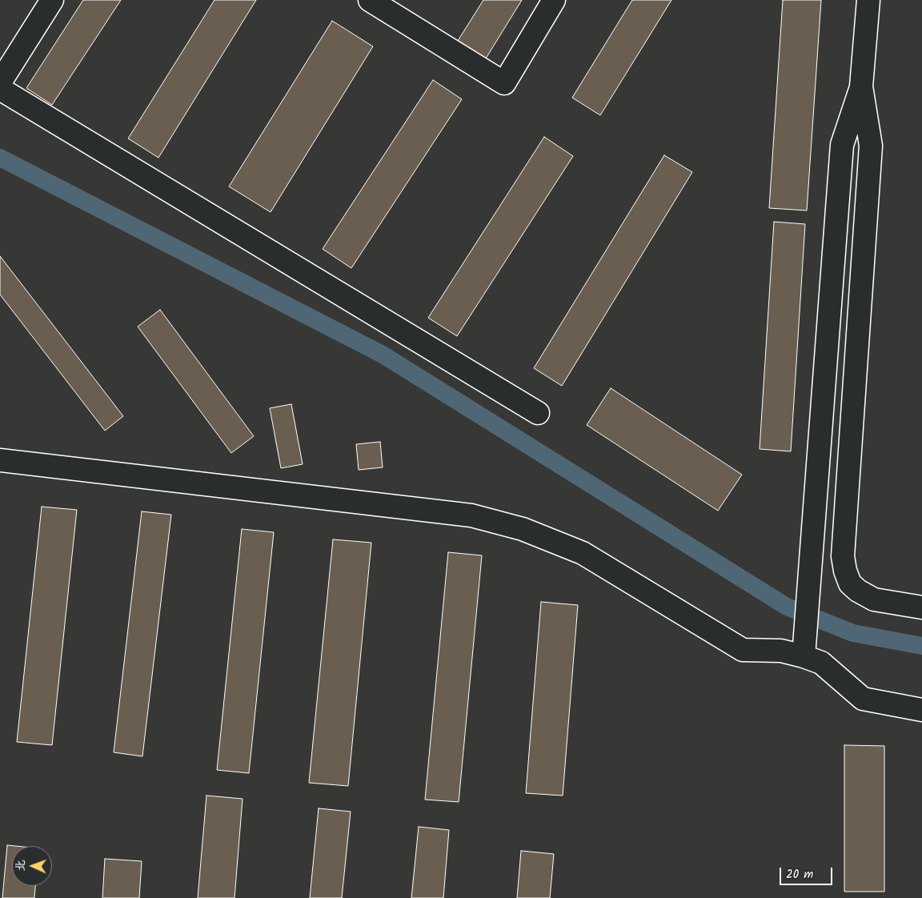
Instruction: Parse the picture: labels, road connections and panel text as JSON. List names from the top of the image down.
{
  "scale_bar": "20 m",
  "north": "left"
}
